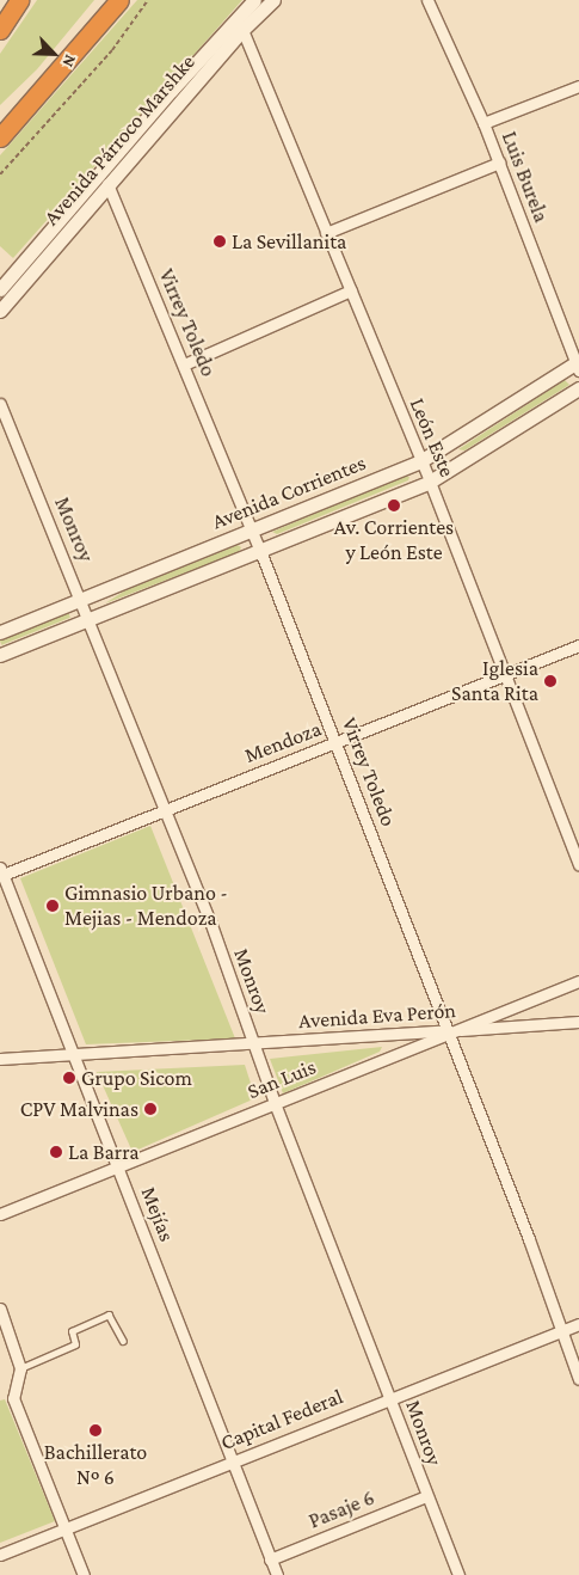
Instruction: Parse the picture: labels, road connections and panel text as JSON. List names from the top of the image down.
{
  "streets": {
    "street": [
      "Avenida Párroco Marshke",
      "Luis Burela",
      "Virrey Toledo",
      "León Este",
      "Avenida Corrientes",
      "Monroy",
      "Mendoza",
      "Avenida Eva Perón",
      "San Luis",
      "Mejías",
      "Capital Federal",
      "Pasaje 6"
    ]
  },
  "crossings": [
    ["Avenida Párroco Marshke", "Virrey Toledo"],
    ["Avenida Párroco Marshke", "León Este"],
    ["Luis Burela", "Avenida Corrientes"],
    ["Virrey Toledo", "Avenida Corrientes"],
    ["Virrey Toledo", "Mendoza"],
    ["Virrey Toledo", "Avenida Eva Perón"],
    ["Virrey Toledo", "San Luis"],
    ["Virrey Toledo", "Capital Federal"],
    ["León Este", "Avenida Corrientes"],
    ["León Este", "Mendoza"],
    ["Avenida Corrientes", "Monroy"],
    ["Monroy", "Mendoza"],
    ["Monroy", "Avenida Eva Perón"],
    ["Monroy", "San Luis"],
    ["Monroy", "Capital Federal"],
    ["Monroy", "Pasaje 6"],
    ["Mendoza", "Mejías"],
    ["Avenida Eva Perón", "San Luis"],
    ["Avenida Eva Perón", "Mejías"],
    ["San Luis", "Mejías"],
    ["Mejías", "Capital Federal"],
    ["Mejías", "Pasaje 6"]
  ],
  "places": [
    "La Sevillanita",
    "Av. Corrientes y León Este",
    "Iglesia Santa Rita",
    "Gimnasio Urbano - Mejias - Mendoza",
    "Grupo Sicom",
    "CPV Malvinas",
    "La Barra",
    "Bachillerato Nº 6"
  ],
  "north": "bottom right"
}
